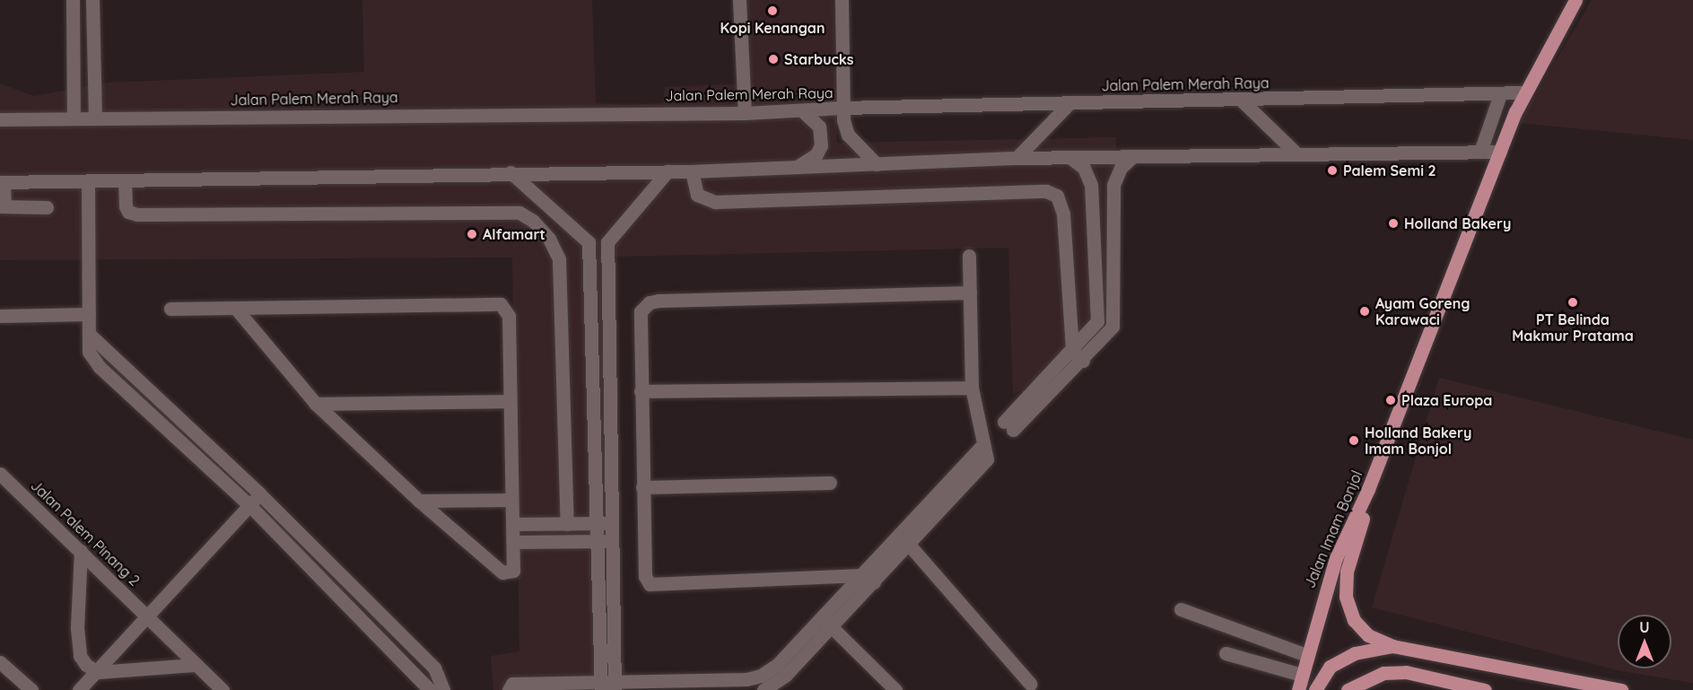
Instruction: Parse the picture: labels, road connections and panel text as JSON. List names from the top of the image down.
{
  "streets": {
    "main road": ["Jalan Imam Bonjol"],
    "street": ["Jalan Palem Merah Raya", "Jalan Palem Pinang 2"]
  },
  "crossings": [
    ["Jalan Palem Merah Raya", "Jalan Imam Bonjol"]
  ],
  "places": [
    "Kopi Kenangan",
    "Starbucks",
    "Palem Semi 2",
    "Holland Bakery",
    "Alfamart",
    "PT Belinda Makmur Pratama",
    "Ayam Goreng Karawaci",
    "Plaza Europa",
    "Holland Bakery Imam Bonjol"
  ],
  "north": "top"
}
